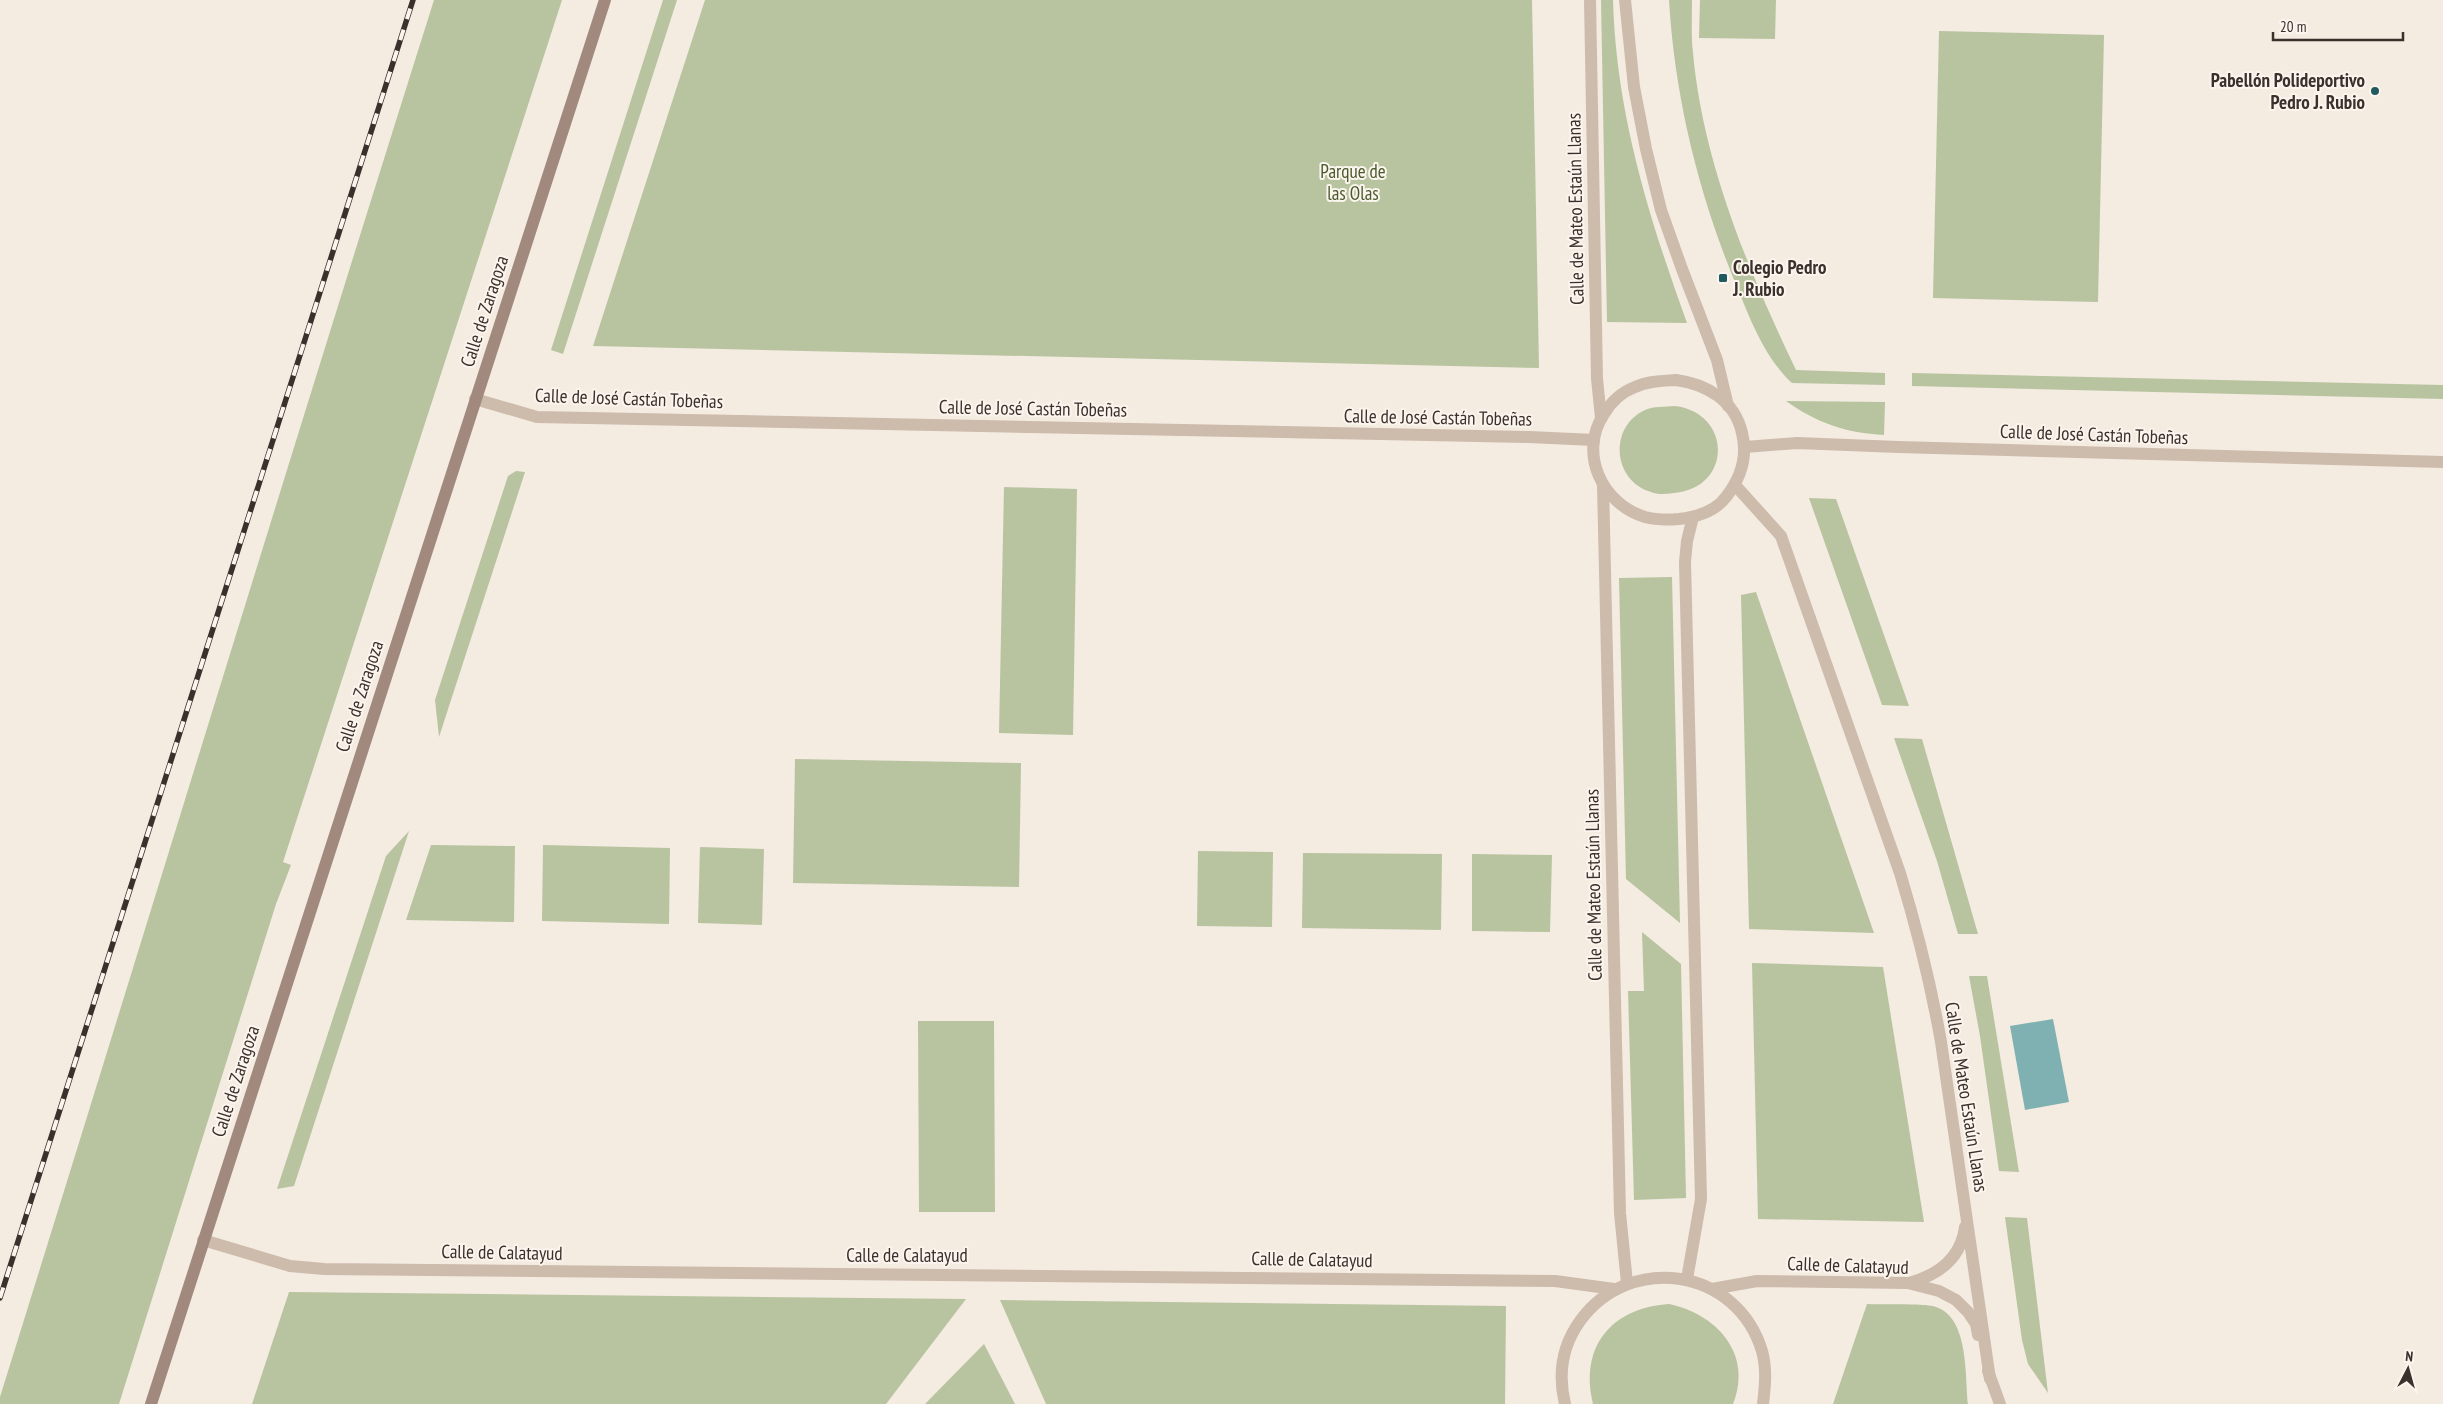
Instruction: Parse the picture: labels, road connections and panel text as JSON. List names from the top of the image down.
{
  "streets": {
    "main road": ["Calle de Zaragoza"],
    "street": ["Calle de Mateo Estaún Llanas", "Calle de José Castán Tobeñas", "Calle de Calatayud"]
  },
  "crossings": [
    ["Calle de Mateo Estaún Llanas", "Calle de José Castán Tobeñas"],
    ["Calle de Mateo Estaún Llanas", "Calle de Calatayud"],
    ["Calle de Zaragoza", "Calle de José Castán Tobeñas"],
    ["Calle de Zaragoza", "Calle de Calatayud"]
  ],
  "parks": ["Parque de las Olas"],
  "places": {
    "other": ["Pabellón Polideportivo Pedro J. Rubio"],
    "transit": ["Colegio Pedro J. Rubio"]
  },
  "scale_bar": "20 m",
  "north": "top"
}
